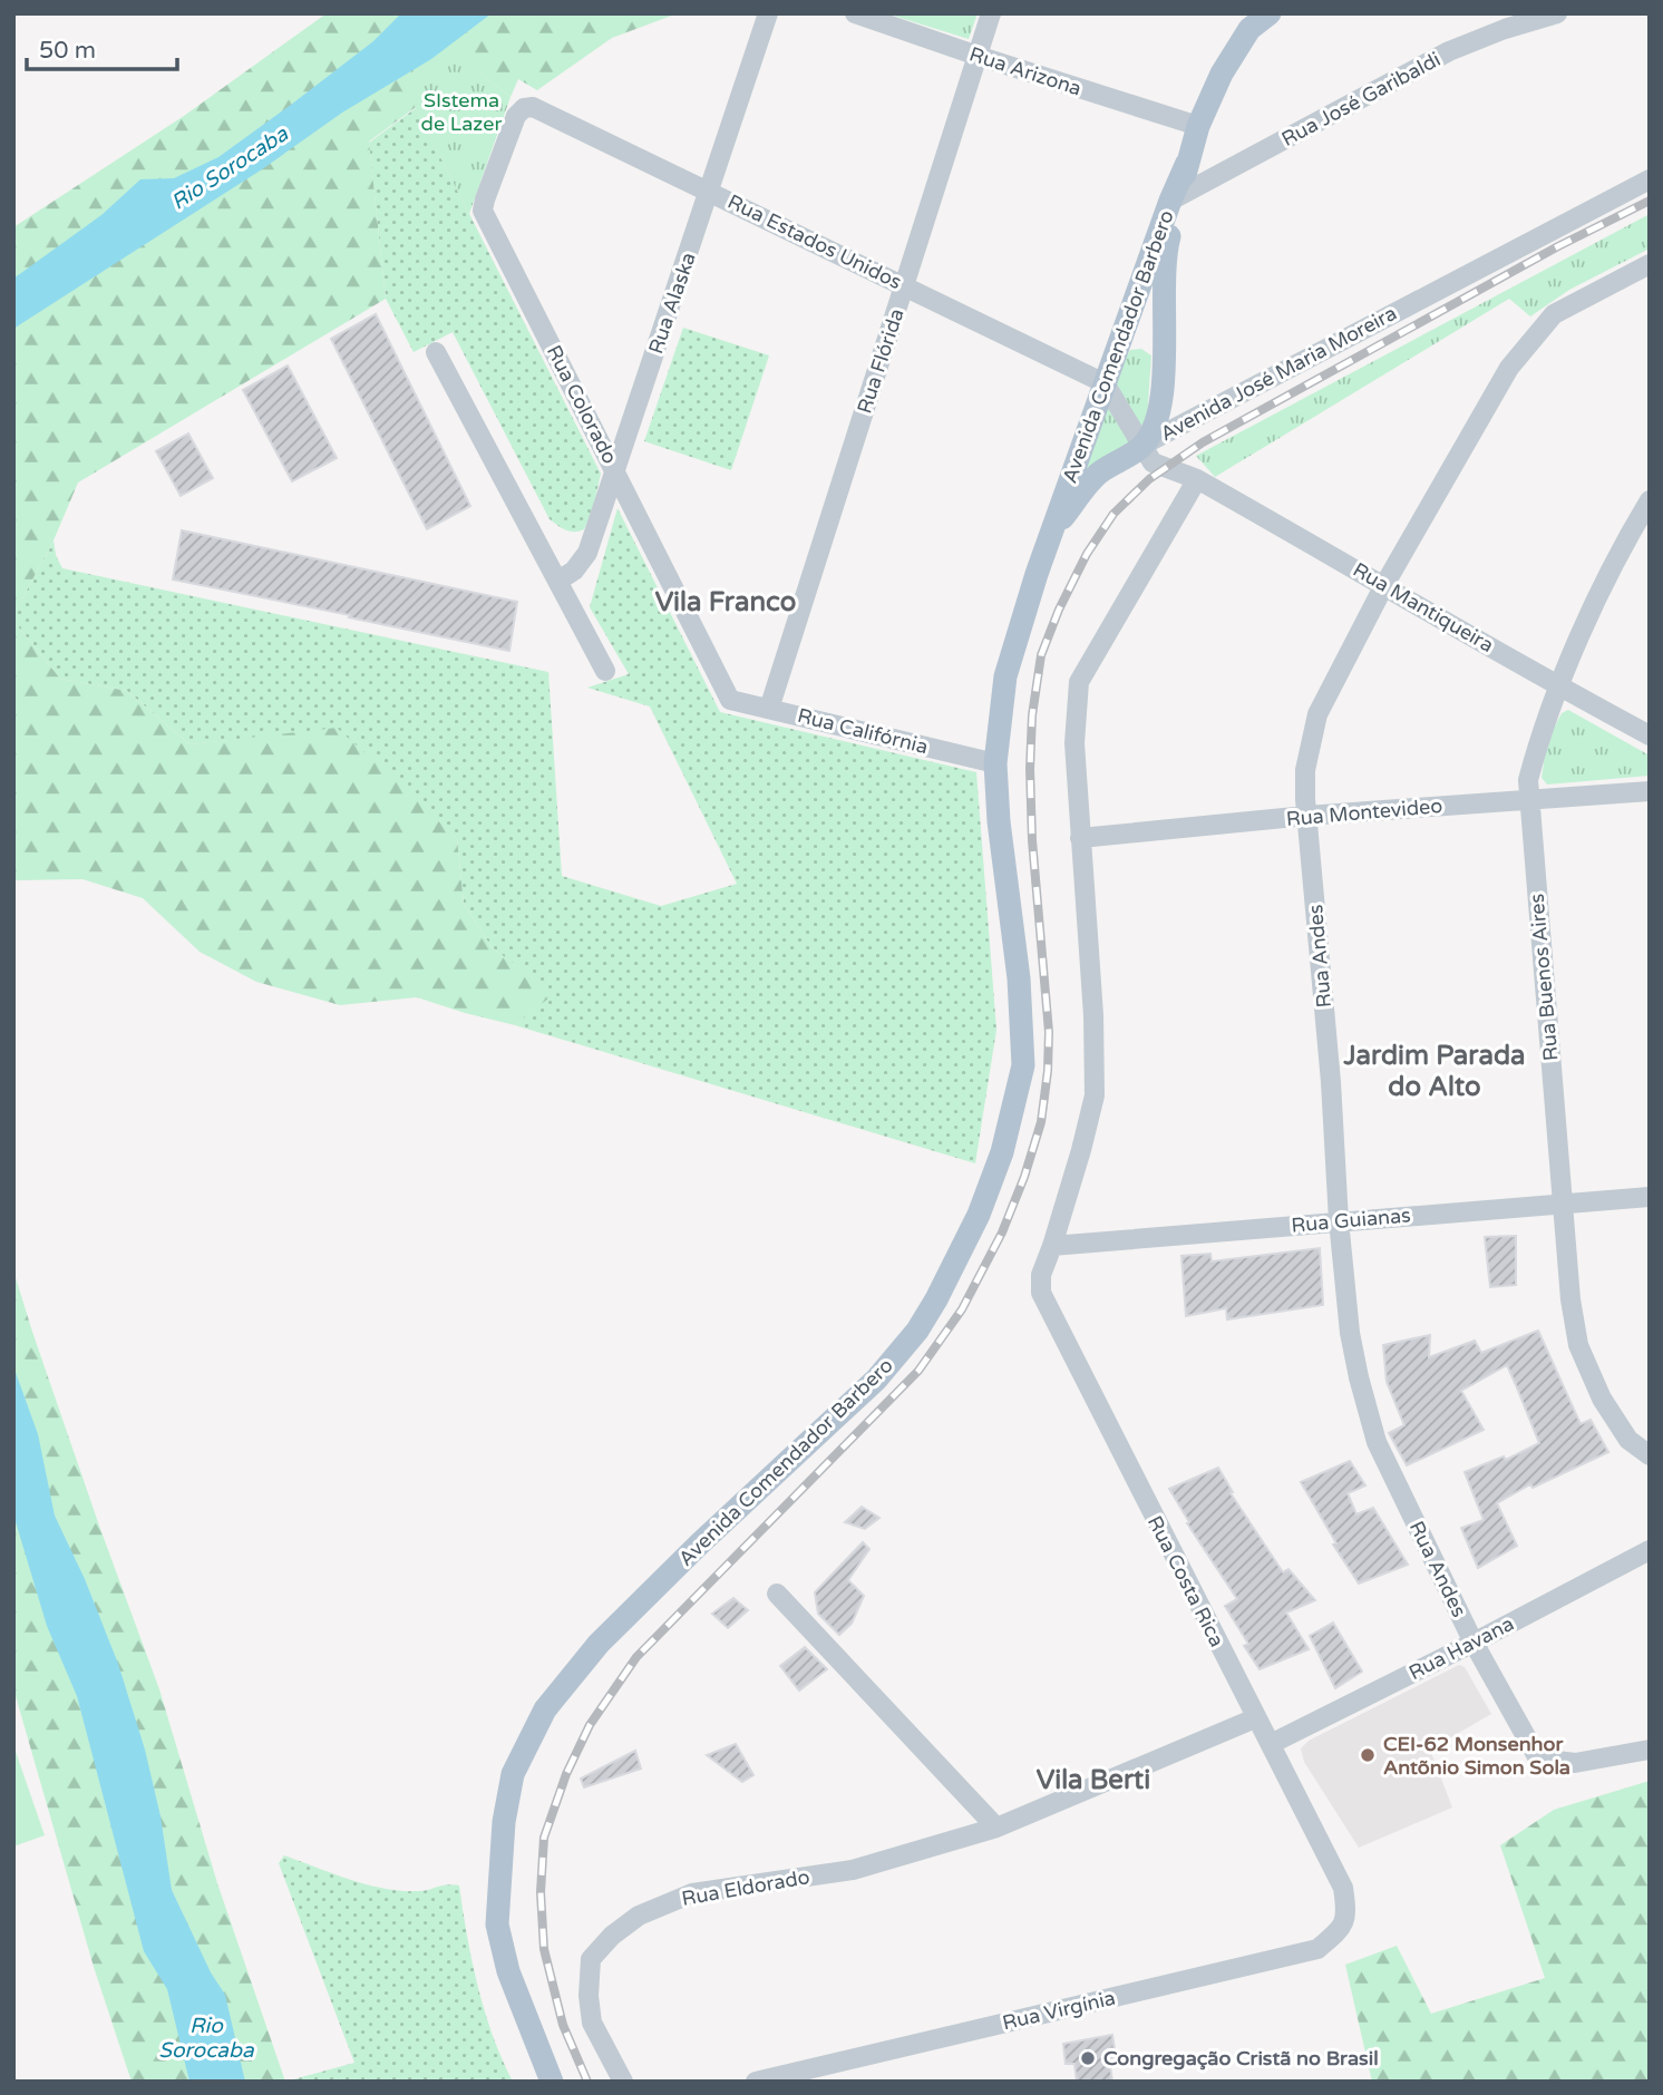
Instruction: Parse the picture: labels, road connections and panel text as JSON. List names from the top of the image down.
{
  "streets": {
    "main road": ["Avenida Comendador Barbero"],
    "street": [
      "Rua Arizona",
      "Rua José Garibaldi",
      "Rua Estados Unidos",
      "Rua Alaska",
      "Rua Flórida",
      "Avenida José Maria Moreira",
      "Rua Colorado",
      "Rua Mantiqueira",
      "Rua Califórnia",
      "Rua Montevideo",
      "Rua Andes",
      "Rua Buenos Aires",
      "Rua Guianas",
      "Rua Costa Rica",
      "Rua Havana",
      "Rua Eldorado",
      "Rua Virgínia"
    ]
  },
  "crossings": [
    ["Rua Arizona", "Avenida Comendador Barbero"],
    ["Rua Arizona", "Rua Flórida"],
    ["Rua José Garibaldi", "Avenida Comendador Barbero"],
    ["Rua Estados Unidos", "Rua Alaska"],
    ["Rua Estados Unidos", "Avenida Comendador Barbero"],
    ["Rua Estados Unidos", "Rua Flórida"],
    ["Rua Estados Unidos", "Rua Colorado"],
    ["Rua Alaska", "Rua Colorado"],
    ["Avenida Comendador Barbero", "Avenida José Maria Moreira"],
    ["Avenida Comendador Barbero", "Rua Califórnia"],
    ["Rua Flórida", "Rua Califórnia"],
    ["Avenida José Maria Moreira", "Rua Mantiqueira"],
    ["Rua Colorado", "Rua Califórnia"],
    ["Rua Mantiqueira", "Rua Andes"],
    ["Rua Mantiqueira", "Rua Buenos Aires"],
    ["Rua Montevideo", "Rua Andes"],
    ["Rua Montevideo", "Rua Buenos Aires"],
    ["Rua Andes", "Rua Guianas"],
    ["Rua Andes", "Rua Havana"],
    ["Rua Buenos Aires", "Rua Guianas"],
    ["Rua Guianas", "Rua Costa Rica"],
    ["Rua Costa Rica", "Rua Havana"],
    ["Rua Costa Rica", "Rua Eldorado"],
    ["Rua Costa Rica", "Rua Virgínia"]
  ],
  "districts": ["Vila Franco", "Jardim Parada do Alto", "Vila Berti"],
  "water": ["Rio Sorocaba"],
  "parks": ["SIstema de Lazer"],
  "places": ["CEI-62 Monsenhor Antõnio Simon Sola", "Congregação Cristã no Brasil"],
  "scale_bar": "50 m"
}
